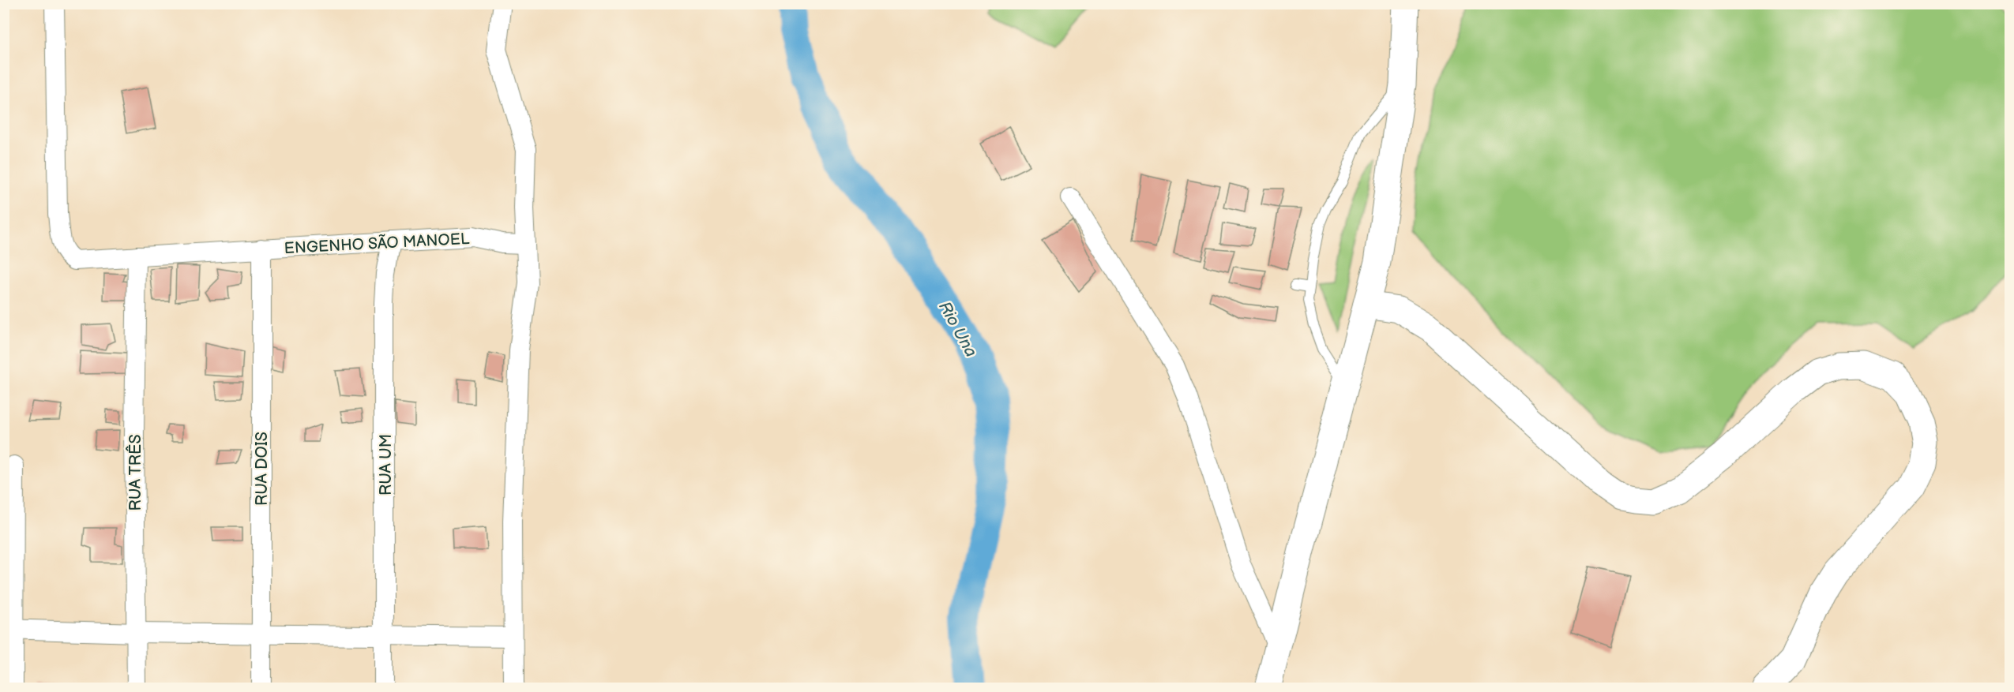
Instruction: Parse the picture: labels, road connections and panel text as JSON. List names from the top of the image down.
{
  "streets": {
    "street": [
      "ENGENHO SÃO MANOEL",
      "RUA UM",
      "RUA DOIS",
      "RUA TRÊS"
    ]
  },
  "crossings": [
    ["ENGENHO SÃO MANOEL", "RUA UM"],
    ["ENGENHO SÃO MANOEL", "RUA DOIS"],
    ["ENGENHO SÃO MANOEL", "RUA TRÊS"]
  ],
  "water": ["Rio Una"]
}
